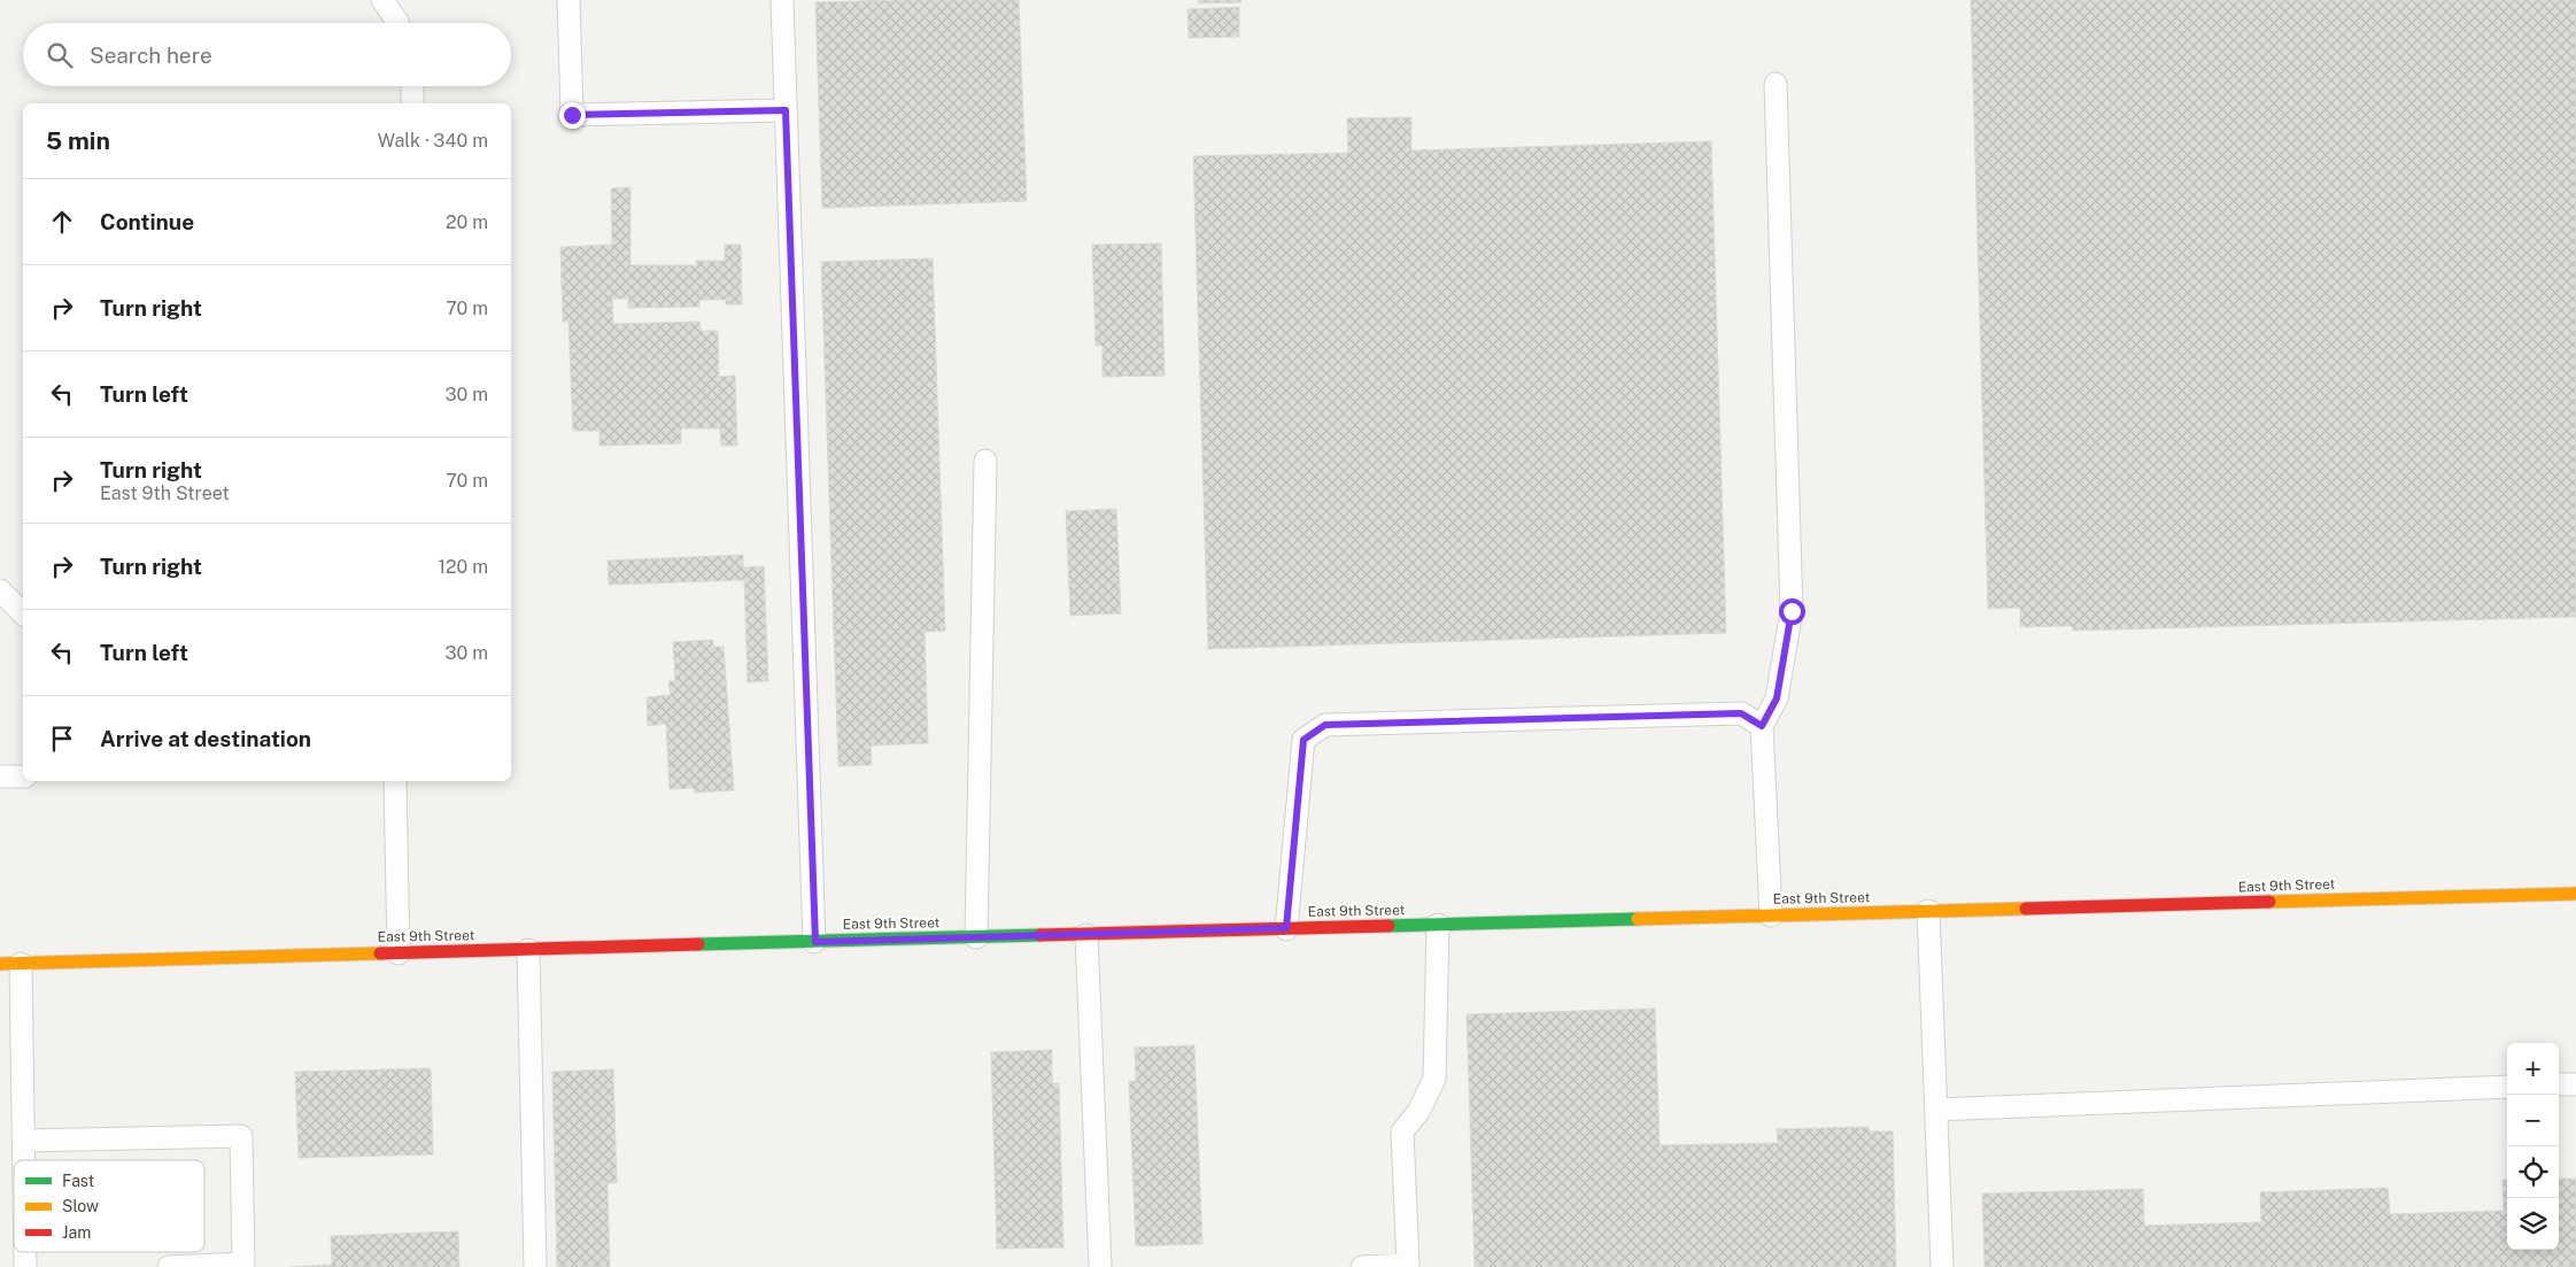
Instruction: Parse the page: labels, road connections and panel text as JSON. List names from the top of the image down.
{
  "streets": {
    "street": ["East 9th Street"]
  },
  "legend": ["Fast", "Slow", "Jam"],
  "page": {
    "search": "Search here",
    "heading": ["5 min", "Walk · 340 m"],
    "list": [
      ["Continue", "20 m"],
      ["Turn right", "70 m"],
      ["Turn left", "30 m"],
      ["Turn right", "East 9th Street", "70 m"],
      ["Turn right", "120 m"],
      ["Turn left", "30 m"],
      "Arrive at destination"
    ],
    "map_buttons": ["+", "−"]
  }
}
